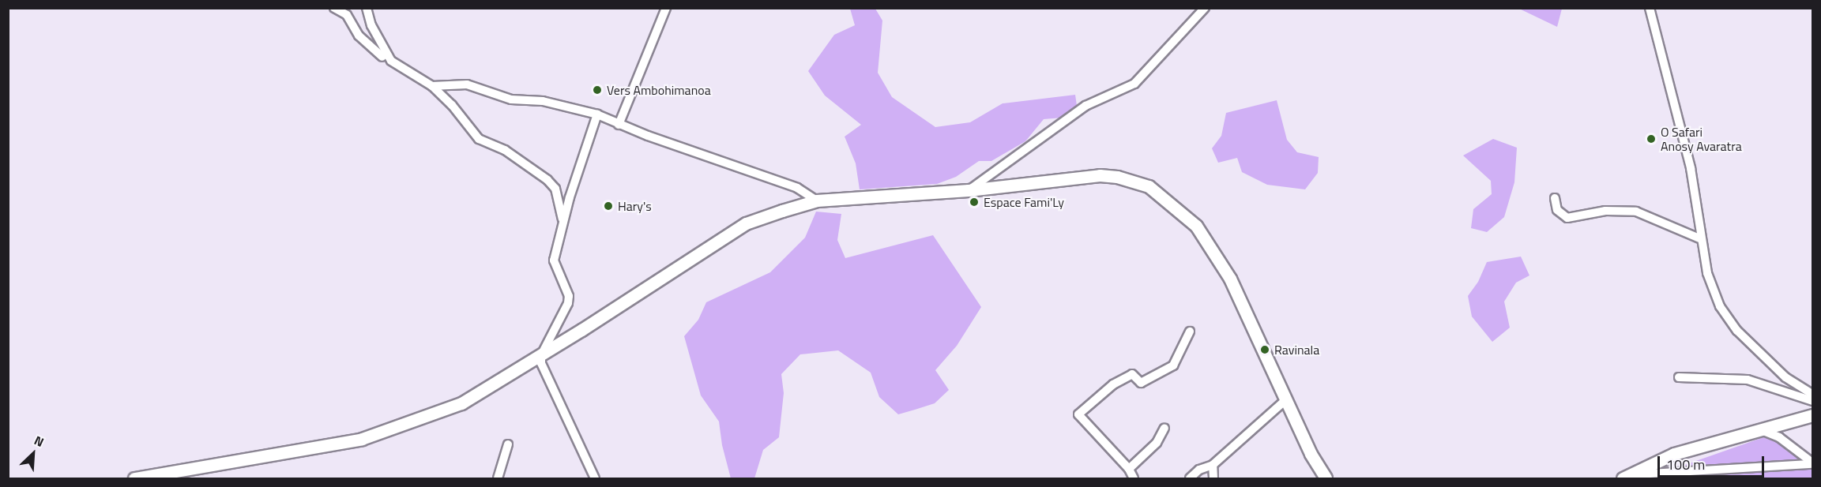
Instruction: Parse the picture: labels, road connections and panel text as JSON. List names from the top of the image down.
{
  "places": [
    "Vers Ambohimanoa",
    "O Safari Anosy Avaratra",
    "Espace Fami'Ly",
    "Hary's",
    "Ravinala"
  ],
  "scale_bar": "100 m",
  "north": "top right"
}
